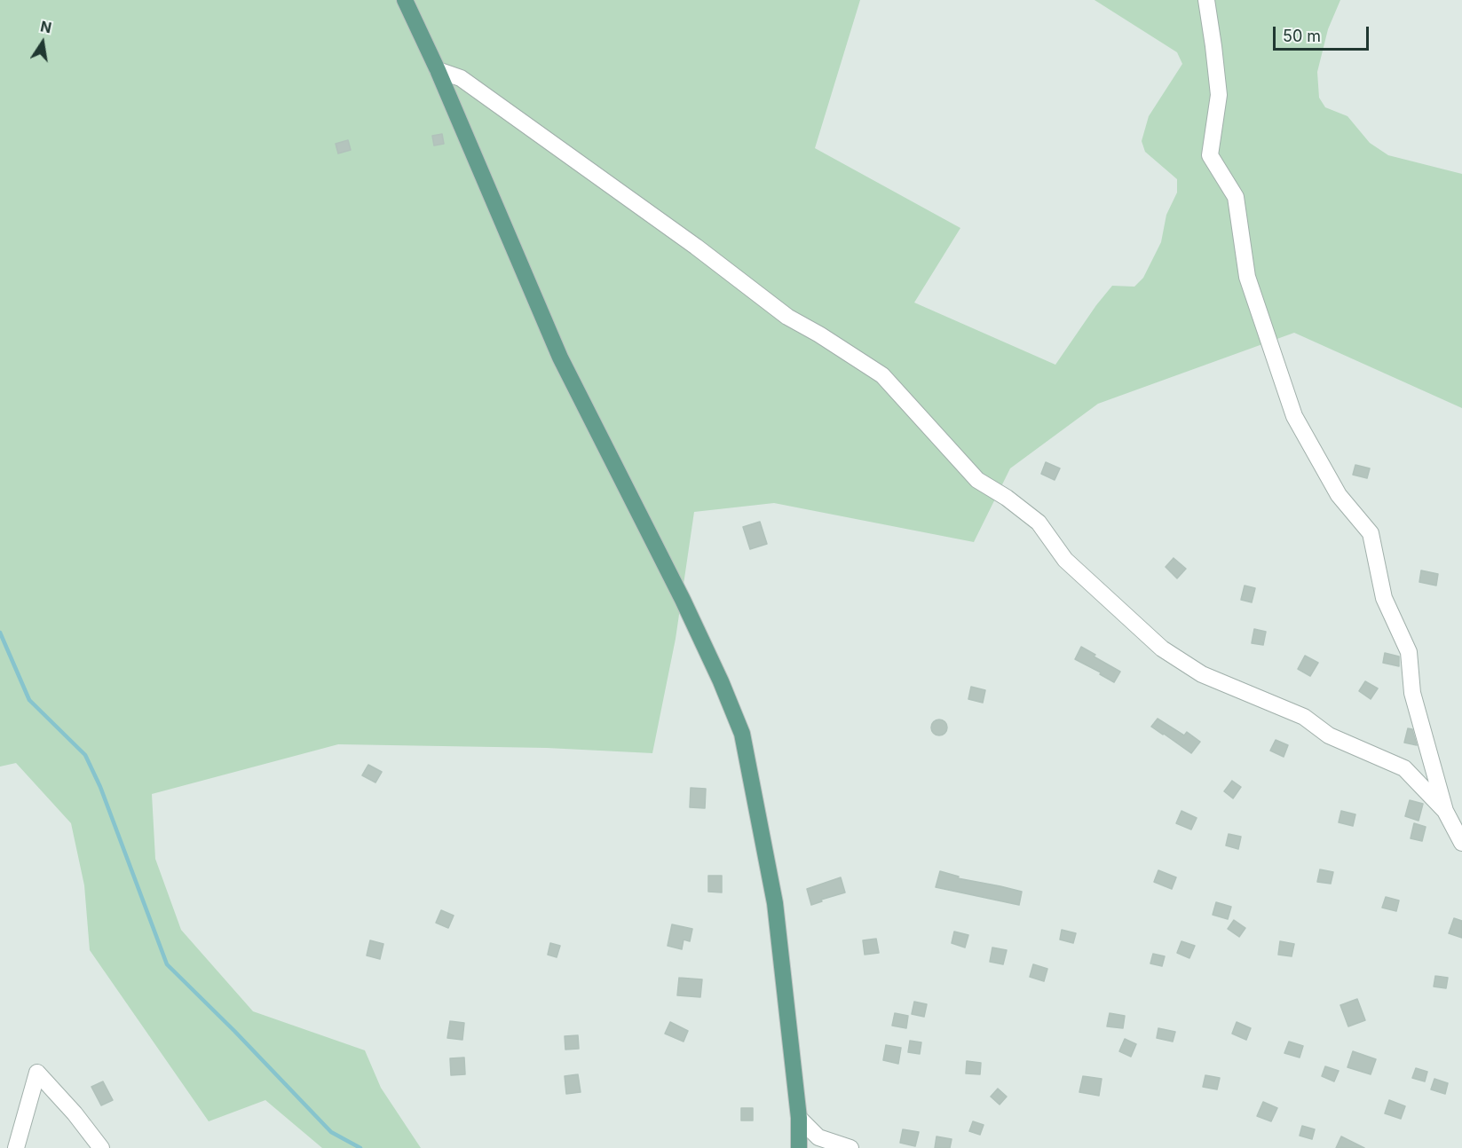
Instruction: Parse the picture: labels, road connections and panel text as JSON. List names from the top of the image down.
{
  "scale_bar": "50 m",
  "north": "top"
}
